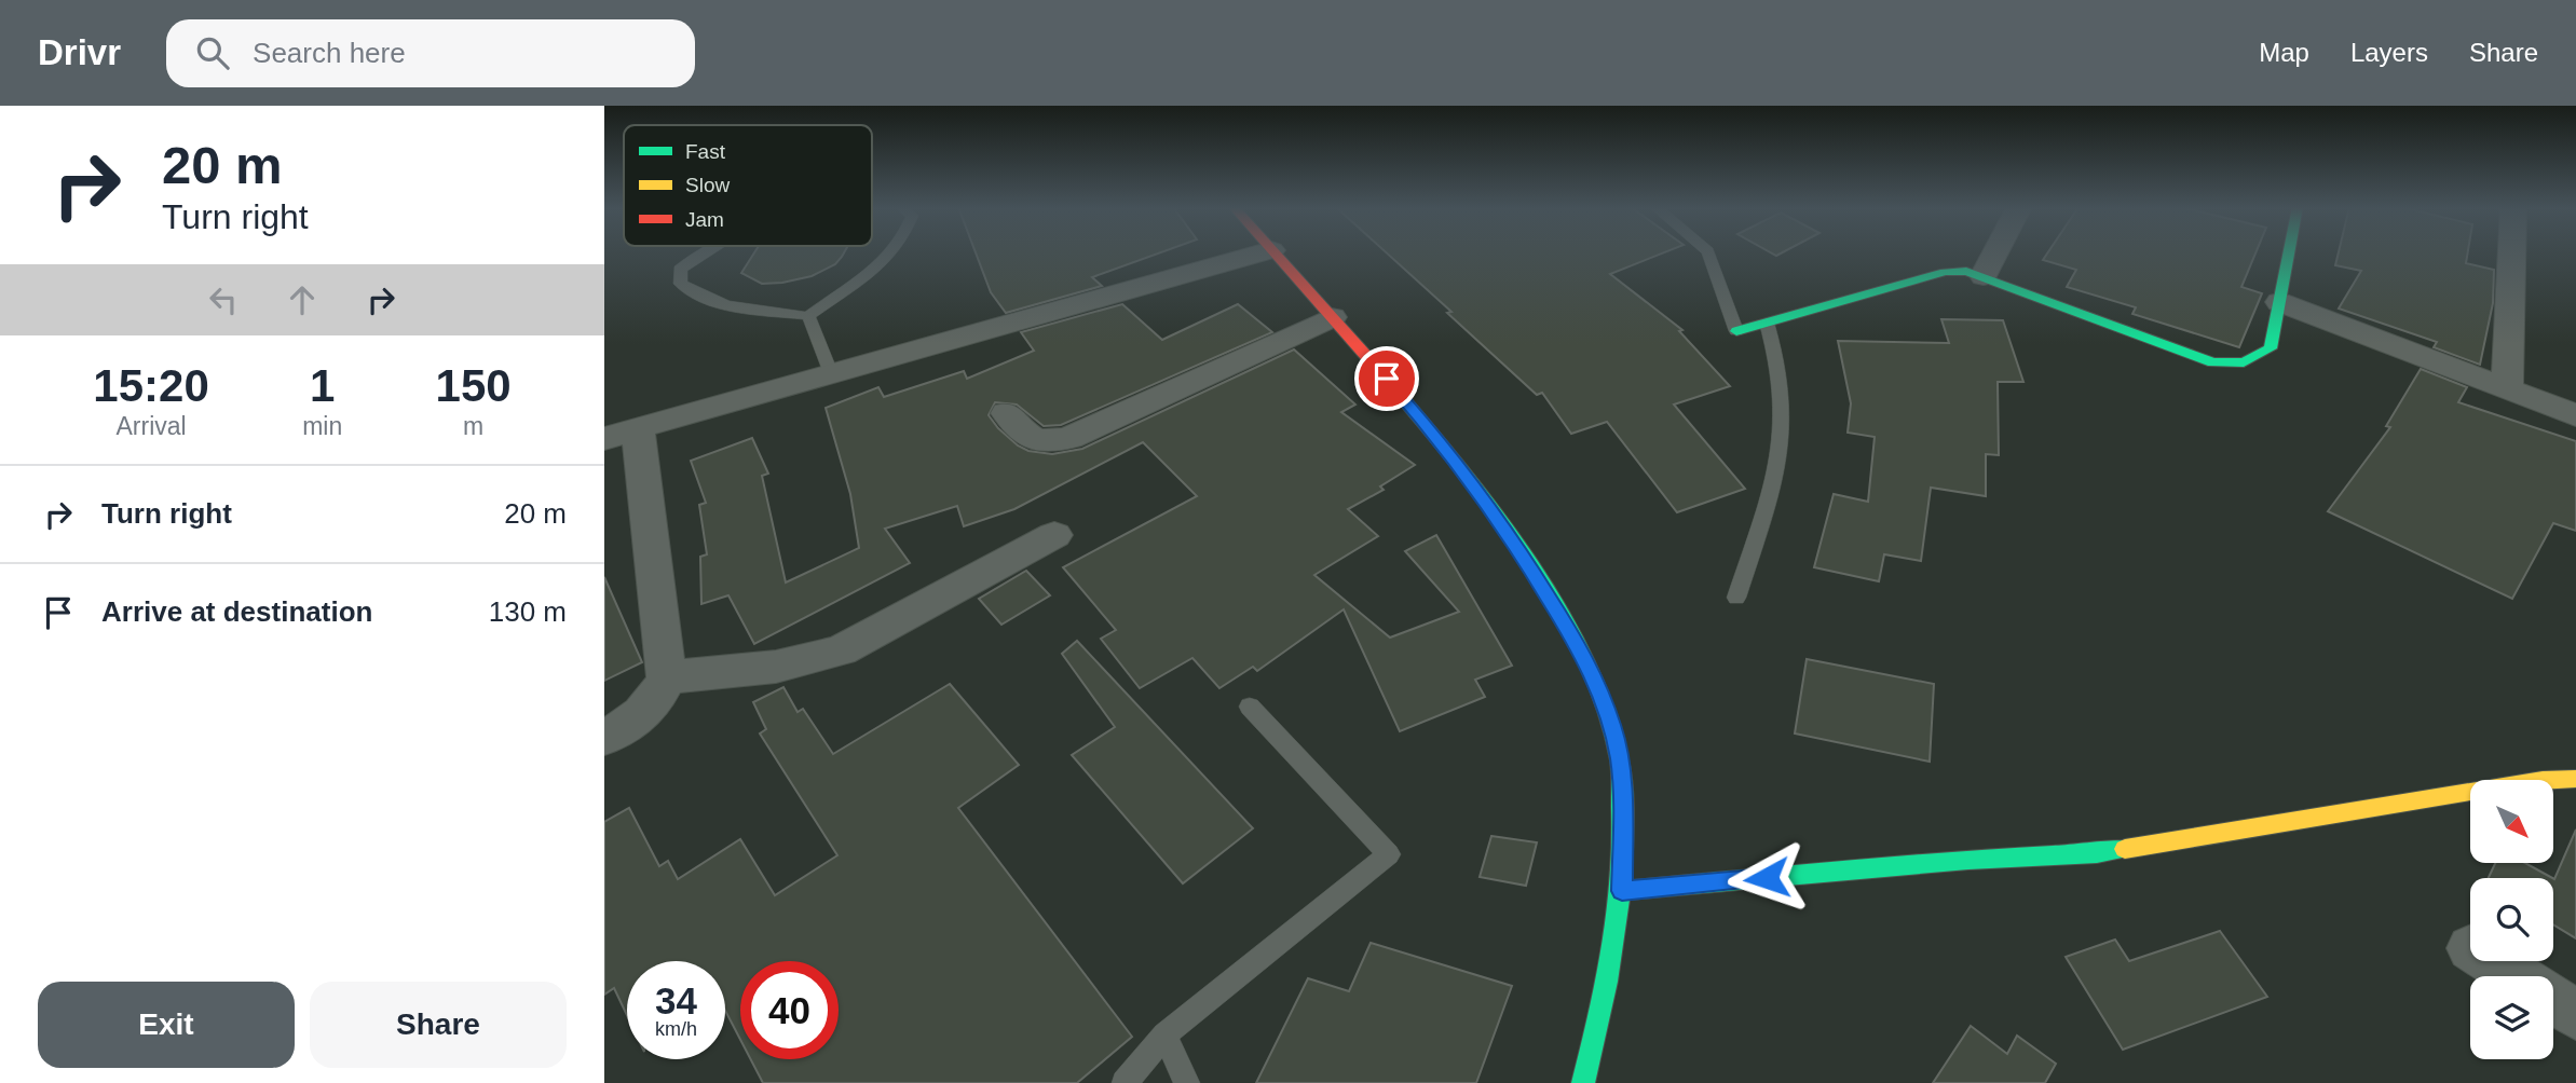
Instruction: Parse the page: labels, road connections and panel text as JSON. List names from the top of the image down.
{
  "legend": ["Fast", "Slow", "Jam"],
  "north": "bottom right",
  "page": {
    "header": "Drivr",
    "search": "Search here",
    "nav": ["Map", "Layers", "Share"],
    "turn": ["20 m", "Turn right"],
    "eta": [
      "15:20",
      "Arrival",
      "1",
      "min",
      "150",
      "m"
    ],
    "list": [
      {
        "name": "Turn right",
        "value": "20 m"
      },
      {
        "name": "Arrive at destination",
        "value": "130 m"
      }
    ],
    "speed": "34 km/h",
    "limit": "40",
    "buttons": ["Exit", "Share"]
  }
}
